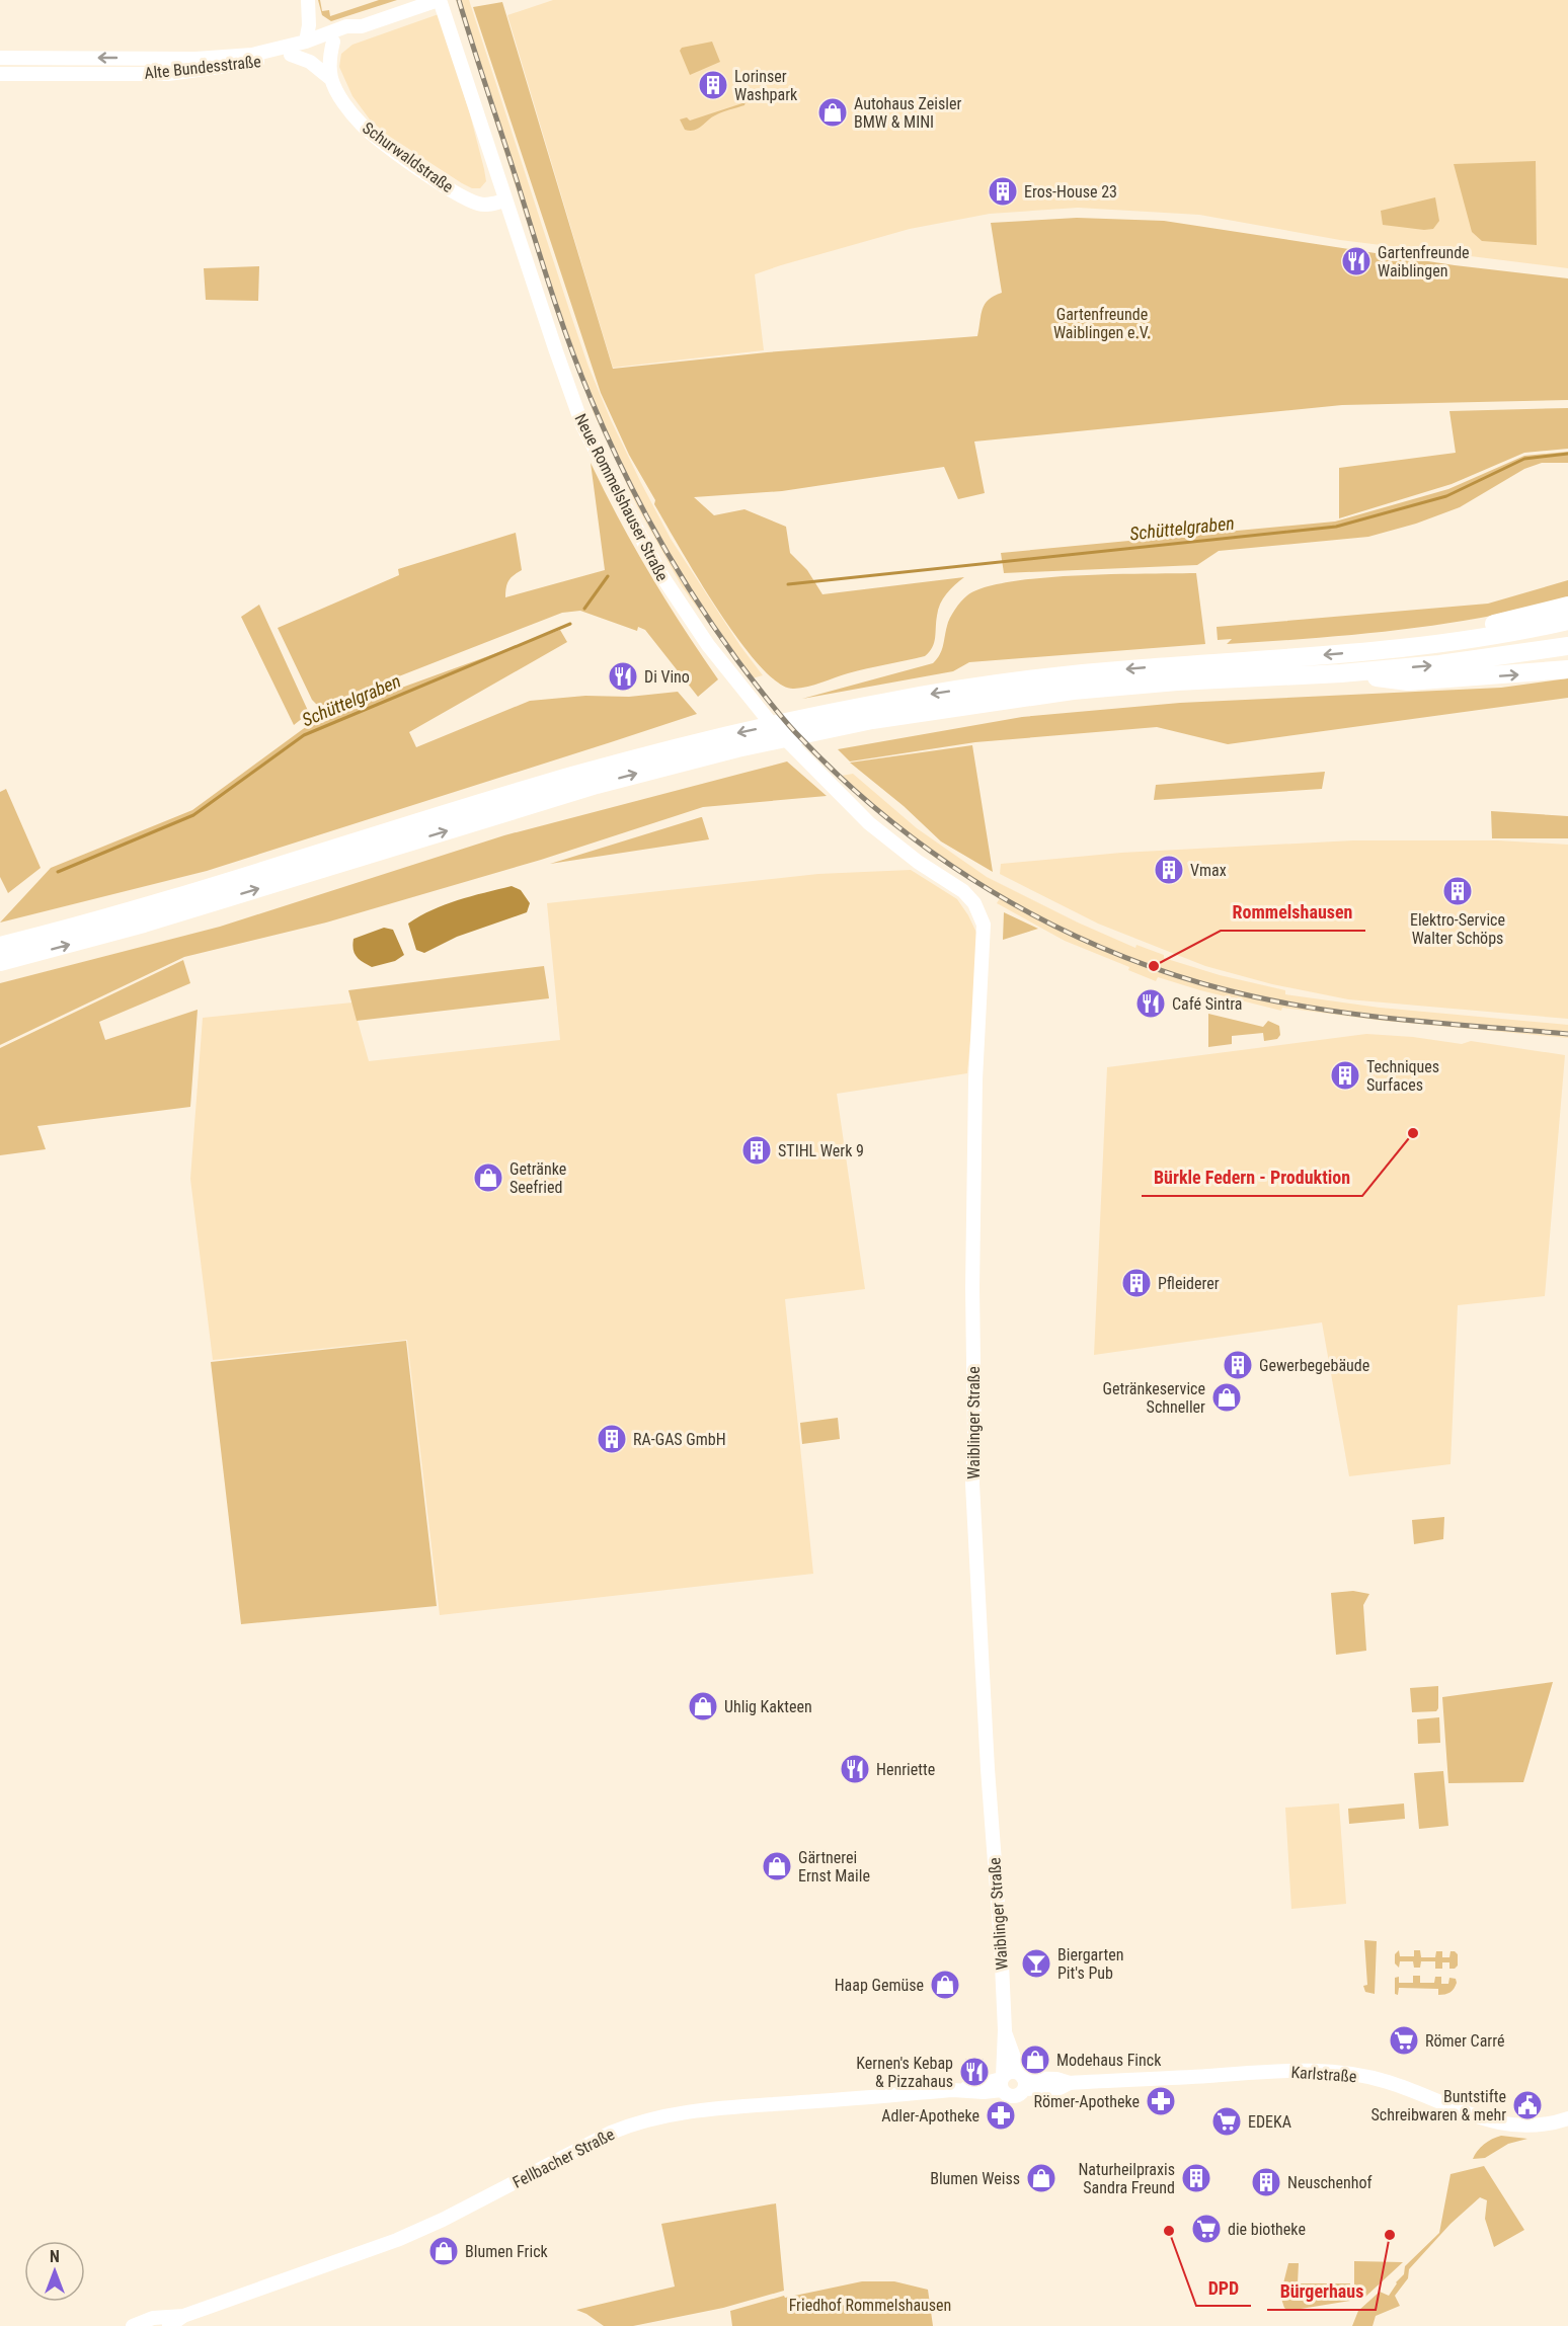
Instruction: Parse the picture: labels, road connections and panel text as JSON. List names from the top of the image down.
{
  "streets": {
    "street": [
      "Alte Bundesstraße",
      "Schurwaldstraße",
      "Neue Rommelshauser Straße",
      "Waiblinger Straße",
      "Karlstraße",
      "Fellbacher Straße"
    ]
  },
  "crossings": [
    ["Alte Bundesstraße", "Schurwaldstraße"],
    ["Alte Bundesstraße", "Neue Rommelshauser Straße"],
    ["Schurwaldstraße", "Neue Rommelshauser Straße"],
    ["Neue Rommelshauser Straße", "Waiblinger Straße"],
    ["Waiblinger Straße", "Karlstraße"],
    ["Waiblinger Straße", "Fellbacher Straße"]
  ],
  "water": ["Schüttelgraben"],
  "parks": ["Gartenfreunde Waiblingen e.V.", "Friedhof Rommelshausen"],
  "places": {
    "building": [
      "Lorinser Washpark",
      "Eros-House 23",
      "Vmax",
      "Elektro-Service Walter Schöps",
      "Techniques Surfaces",
      "STIHL Werk 9",
      "Pfleiderer",
      "Gewerbegebäude",
      "RA-GAS GmbH",
      "Naturheilpraxis Sandra Freund",
      "Neuschenhof"
    ],
    "shop": [
      "Autohaus Zeisler BMW & MINI",
      "Getränke Seefried",
      "Getränkeservice Schneller",
      "Uhlig Kakteen",
      "Gärtnerei Ernst Maile",
      "Haap Gemüse",
      "Modehaus Finck",
      "Blumen Weiss",
      "Blumen Frick"
    ],
    "restaurant": [
      "Gartenfreunde Waiblingen",
      "Di Vino",
      "Café Sintra",
      "Henriette",
      "Kernen's Kebap & Pizzahaus"
    ],
    "other": [
      "Rommelshausen",
      "Bürkle Federn - Produktion",
      "DPD",
      "Bürgerhaus"
    ],
    "bar": ["Biergarten Pit's Pub"],
    "supermarket": ["Römer Carré", "EDEKA", "die biotheke"],
    "pharmacy": ["Römer-Apotheke", "Adler-Apotheke"],
    "public building": ["Buntstifte Schreibwaren & mehr"]
  },
  "north": "top"
}
